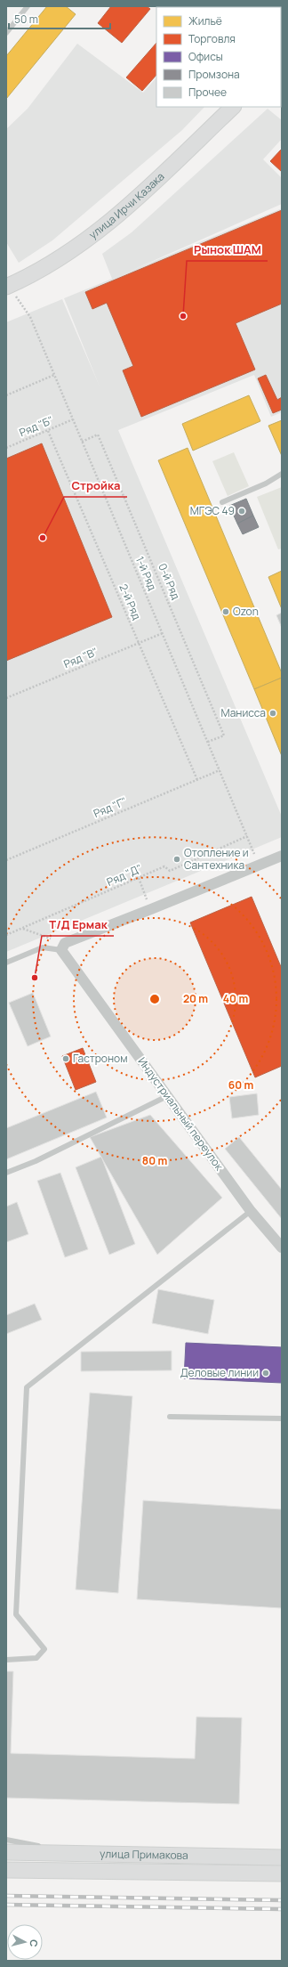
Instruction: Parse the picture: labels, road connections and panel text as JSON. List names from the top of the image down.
{
  "streets": {
    "main road": ["улица Ирчи Казака", "улица Примакова"],
    "street": ["Индустриальный переулок"],
    "path": [
      "Ряд \"Б\"",
      "1-й Ряд",
      "0-й Ряд",
      "2-й Ряд",
      "Ряд \"В\"",
      "Ряд \"Г\"",
      "Ряд \"Д\""
    ]
  },
  "crossings": [
    ["улица Ирчи Казака", "1-й Ряд"],
    ["Ряд \"Б\"", "1-й Ряд"],
    ["Ряд \"Б\"", "2-й Ряд"],
    ["1-й Ряд", "0-й Ряд"],
    ["1-й Ряд", "Ряд \"В\""],
    ["1-й Ряд", "Ряд \"Г\""],
    ["1-й Ряд", "Ряд \"Д\""],
    ["2-й Ряд", "Ряд \"В\""],
    ["2-й Ряд", "Ряд \"Г\""]
  ],
  "places": [
    "Рынок ШАМ",
    "МГЭС 49",
    "Стройка",
    "Ozon",
    "Манисса",
    "Отопление и Сантехника",
    "Т/Д Ермак",
    "Гастроном",
    "Деловые линии"
  ],
  "legend": [
    "Жильё",
    "Торговля",
    "Офисы",
    "Промзона",
    "Прочее"
  ],
  "scale_bar": "50 m",
  "north": "right",
  "rings": [
    "20 m",
    "40 m",
    "60 m",
    "80 m"
  ]
}
